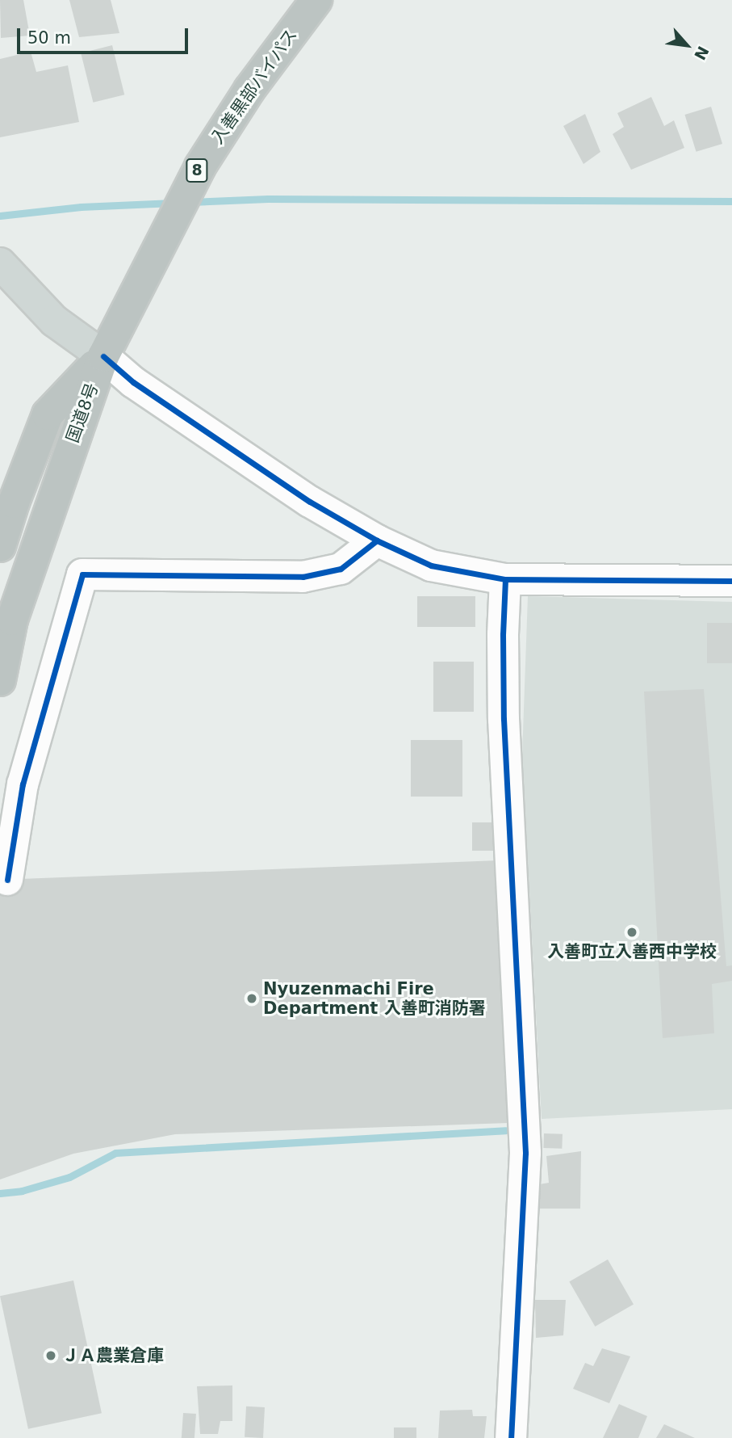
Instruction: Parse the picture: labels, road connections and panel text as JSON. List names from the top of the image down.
{
  "streets": {
    "highway": ["入善黒部バイパス", "8", "国道8号"]
  },
  "crossings": [
    ["入善黒部バイパス", "国道8号"]
  ],
  "places": ["入善町立入善西中学校", "Nyuzenmachi Fire Department 入善町消防署", "ＪＡ農業倉庫"],
  "scale_bar": "50 m",
  "north": "bottom right"
}
